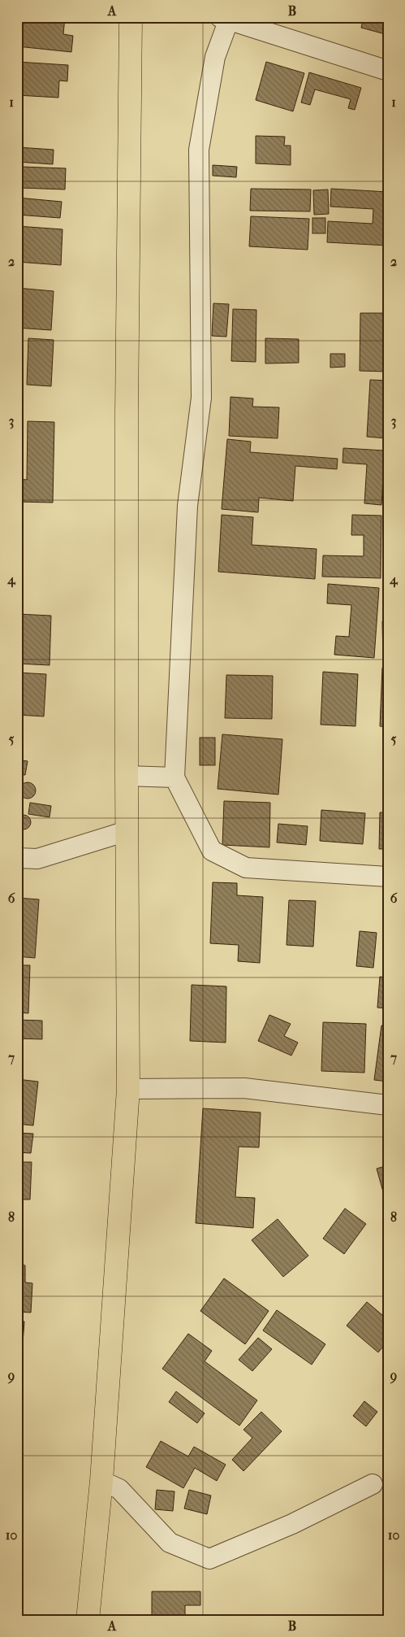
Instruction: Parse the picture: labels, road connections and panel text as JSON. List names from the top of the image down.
{
  "grid": {
    "columns": ["A", "B"],
    "rows": [
      "1",
      "2",
      "3",
      "4",
      "5",
      "6",
      "7",
      "8",
      "9",
      "10"
    ]
  }
}
